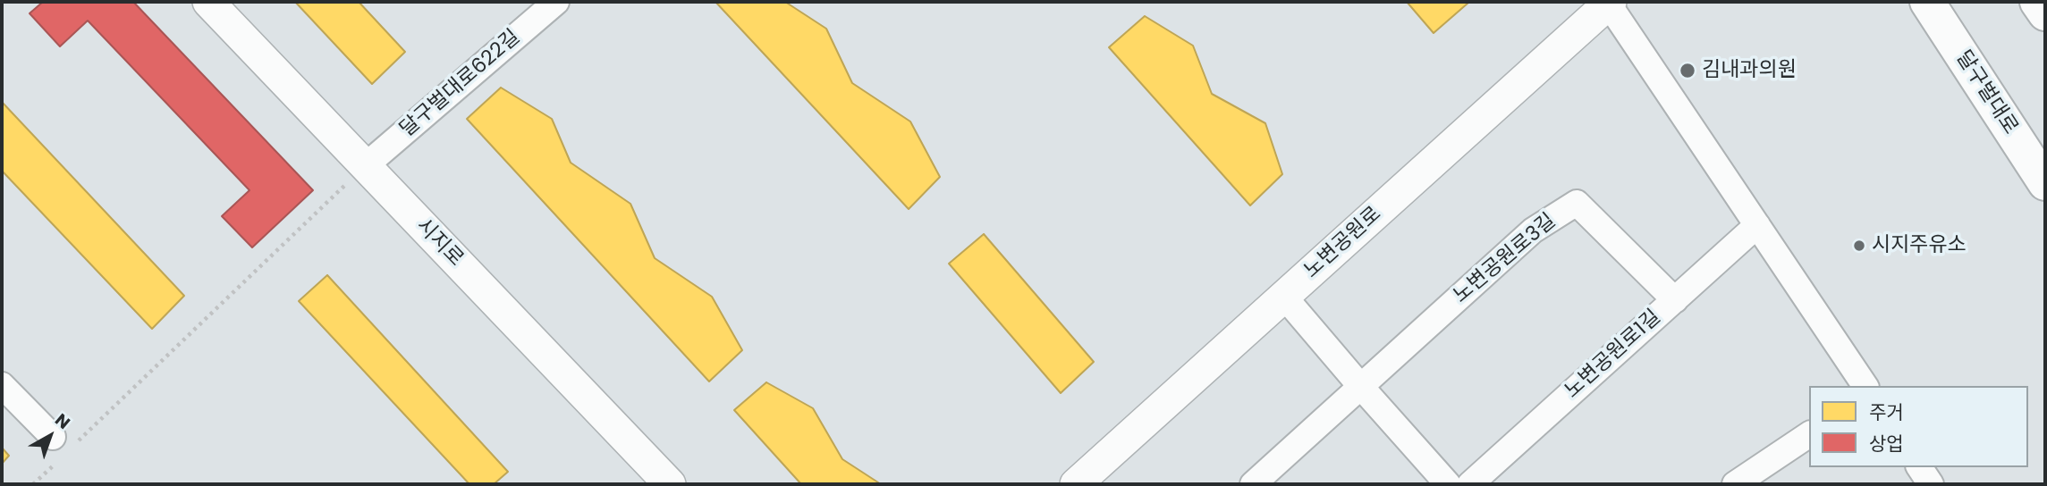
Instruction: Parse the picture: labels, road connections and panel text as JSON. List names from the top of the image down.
{
  "streets": {
    "main road": ["달구벌대로"],
    "street": [
      "달구벌대로622길",
      "시지로",
      "노변공원로",
      "노변공원로3길",
      "노변공원로1길"
    ]
  },
  "crossings": [
    ["달구벌대로622길", "시지로"],
    ["노변공원로3길", "노변공원로1길"]
  ],
  "places": ["김내과의원", "시지주유소"],
  "legend": ["주거", "상업"],
  "north": "top right"
}
